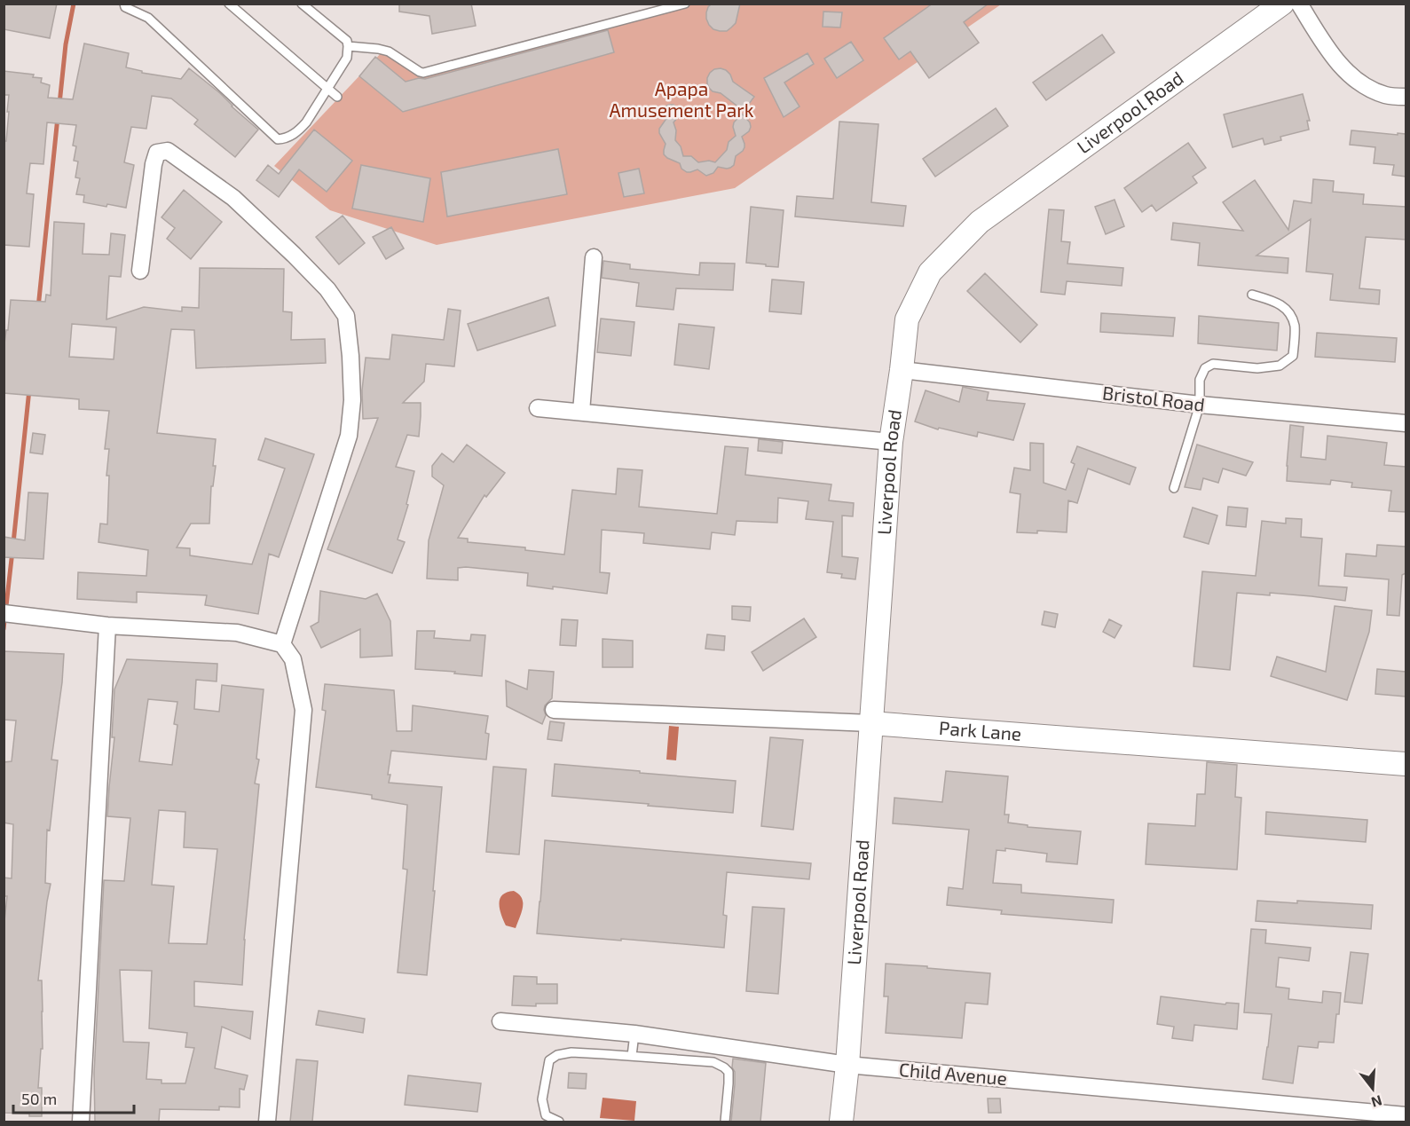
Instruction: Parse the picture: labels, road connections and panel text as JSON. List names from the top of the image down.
{
  "streets": {
    "main road": ["Liverpool Road", "Park Lane"],
    "street": ["Bristol Road", "Child Avenue"]
  },
  "crossings": [
    ["Liverpool Road", "Bristol Road"],
    ["Liverpool Road", "Park Lane"],
    ["Liverpool Road", "Child Avenue"]
  ],
  "parks": ["Apapa Amusement Park"],
  "scale_bar": "50 m",
  "north": "bottom"
}
